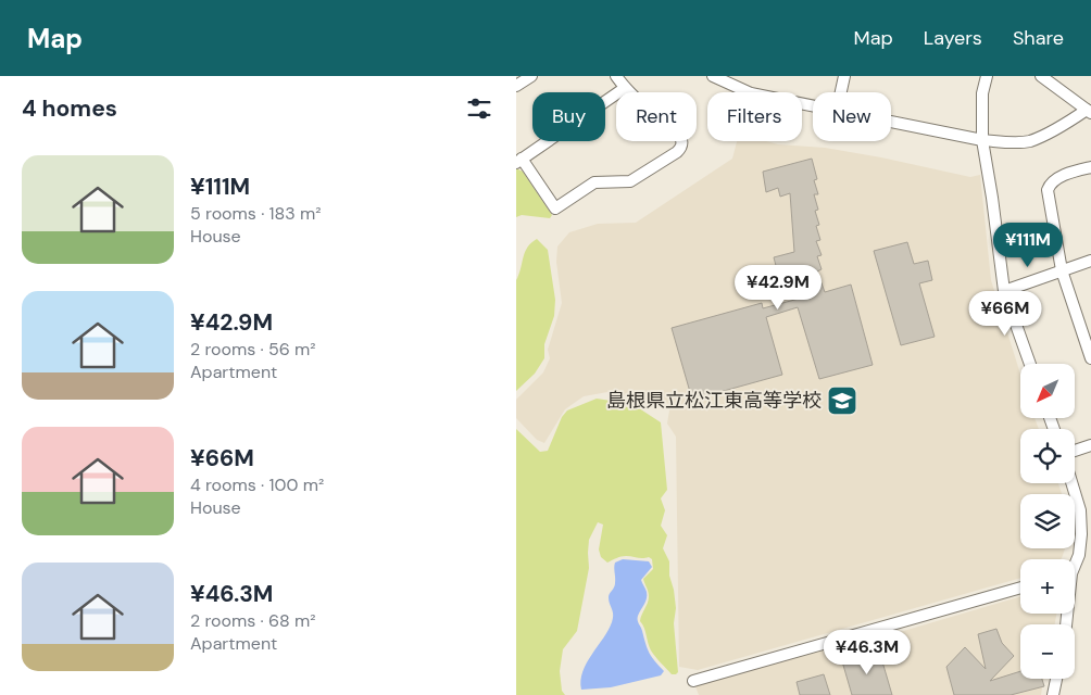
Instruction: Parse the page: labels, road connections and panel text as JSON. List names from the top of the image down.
{
  "places": {
    "school or university": ["島根県立松江東高等学校"]
  },
  "north": "bottom left",
  "page": {
    "header": "Map",
    "nav": ["Map", "Layers", "Share"],
    "heading": "4 homes",
    "chip": [
      "Buy",
      "Rent",
      "Filters",
      "New"
    ],
    "list": [
      {
        "name": "¥111M",
        "note": "5 rooms · 183 m² · House"
      },
      {
        "name": "¥42.9M",
        "note": "2 rooms · 56 m² · Apartment"
      },
      {
        "name": "¥66M",
        "note": "4 rooms · 100 m² · House"
      },
      {
        "name": "¥46.3M",
        "note": "2 rooms · 68 m² · Apartment"
      }
    ],
    "price": [
      "¥111M",
      "¥42.9M",
      "¥66M",
      "¥46.3M"
    ],
    "map_buttons": ["+", "−"]
  }
}
